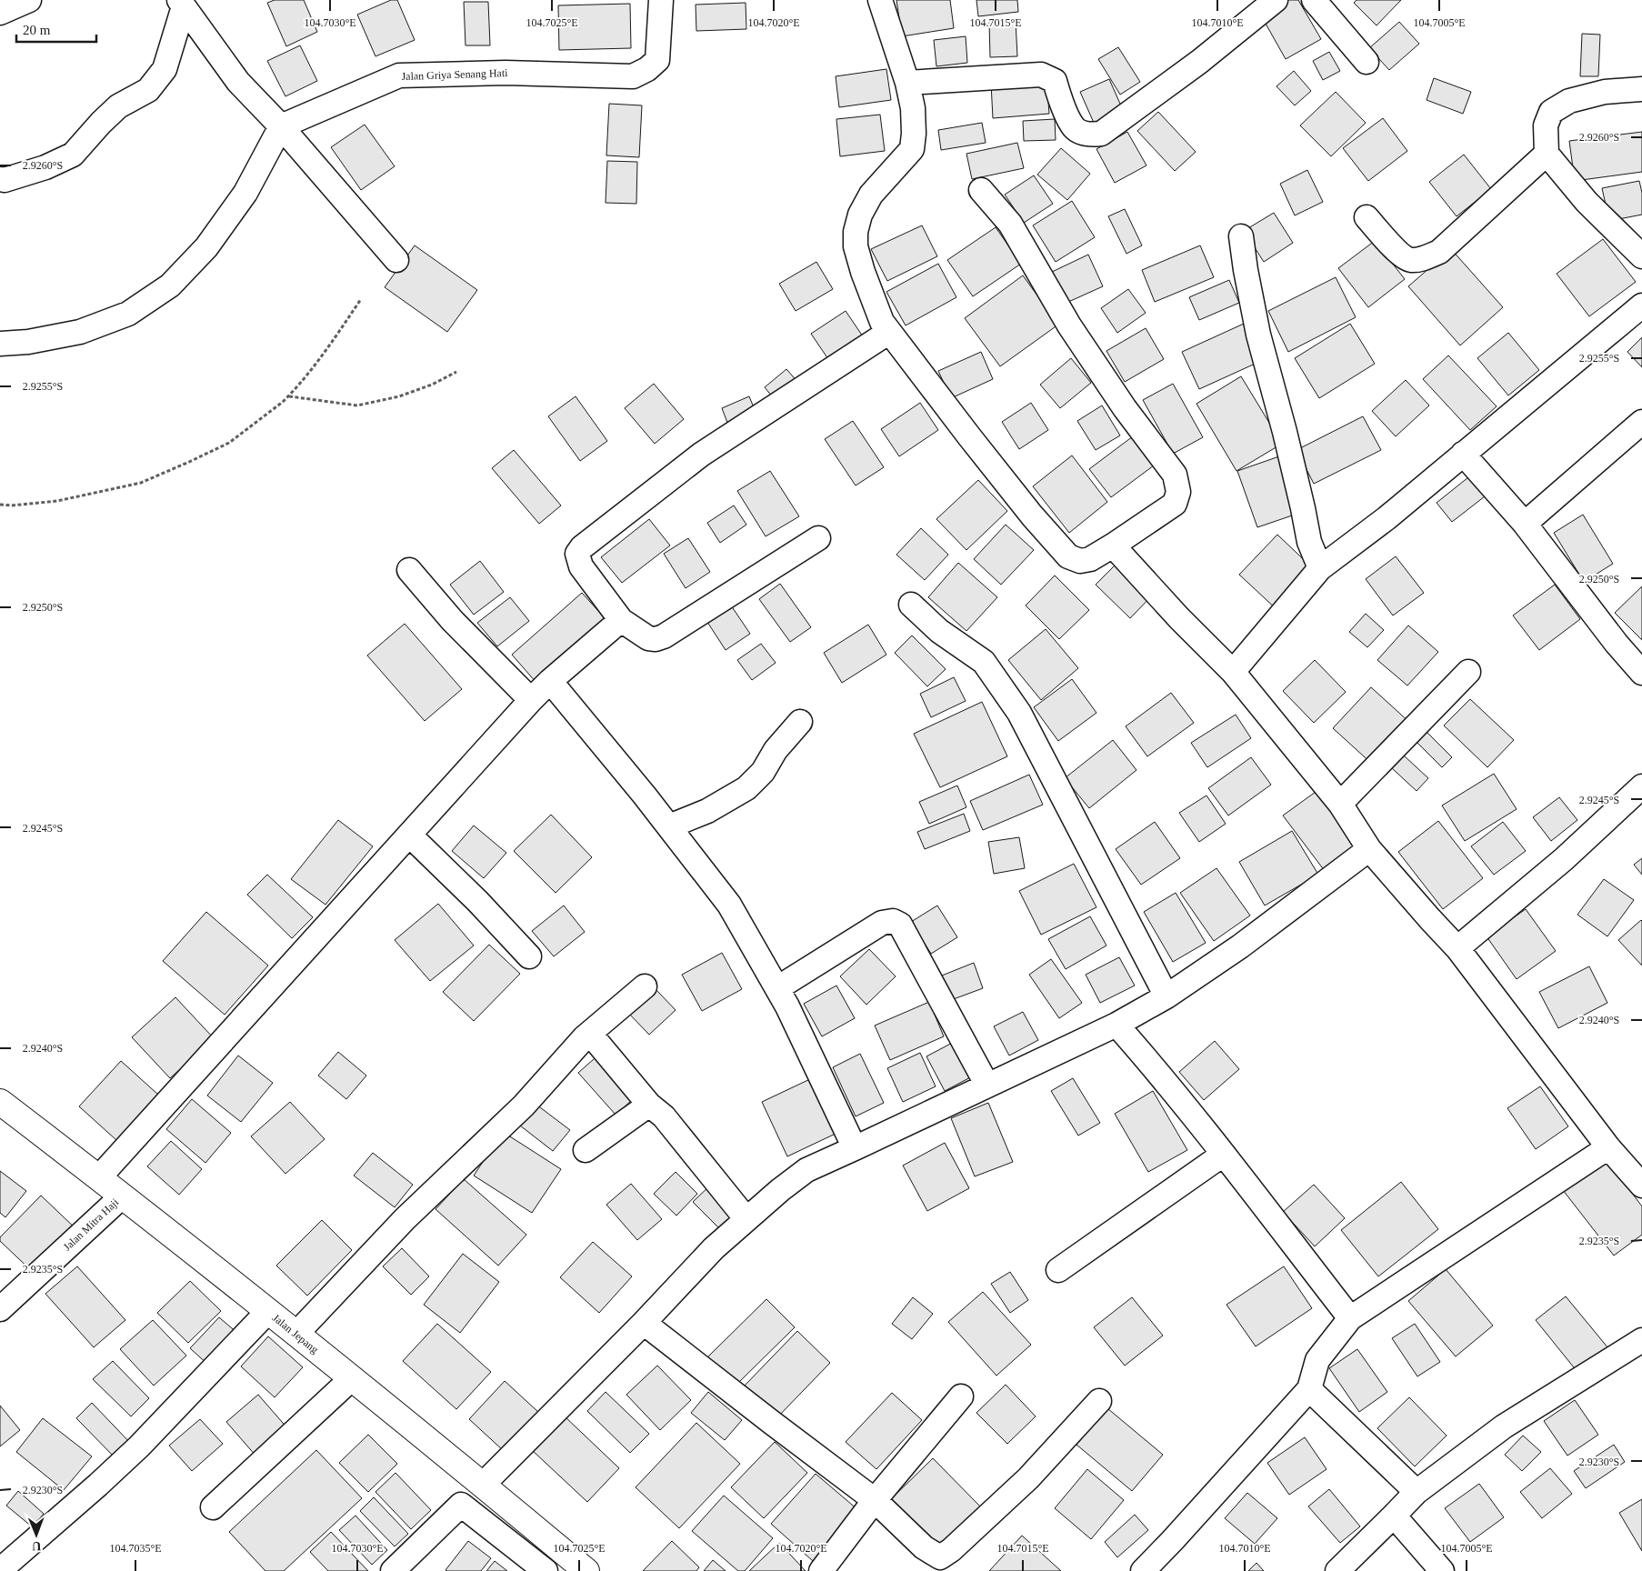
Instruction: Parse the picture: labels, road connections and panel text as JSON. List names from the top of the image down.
{
  "streets": {
    "street": ["Jalan Griya Senang Hati", "Jalan Mitra Haji", "Jalan Jepang"]
  },
  "crossings": [
    ["Jalan Mitra Haji", "Jalan Jepang"]
  ],
  "scale_bar": "20 m",
  "north": "bottom",
  "coordinates": [
    "104.7030°E",
    "104.7025°E",
    "104.7020°E",
    "104.7015°E",
    "104.7010°E",
    "104.7005°E",
    "2.9260°S",
    "2.9255°S",
    "2.9250°S",
    "2.9245°S",
    "2.9240°S",
    "2.9235°S",
    "2.9230°S",
    "104.7035°E"
  ]
}
